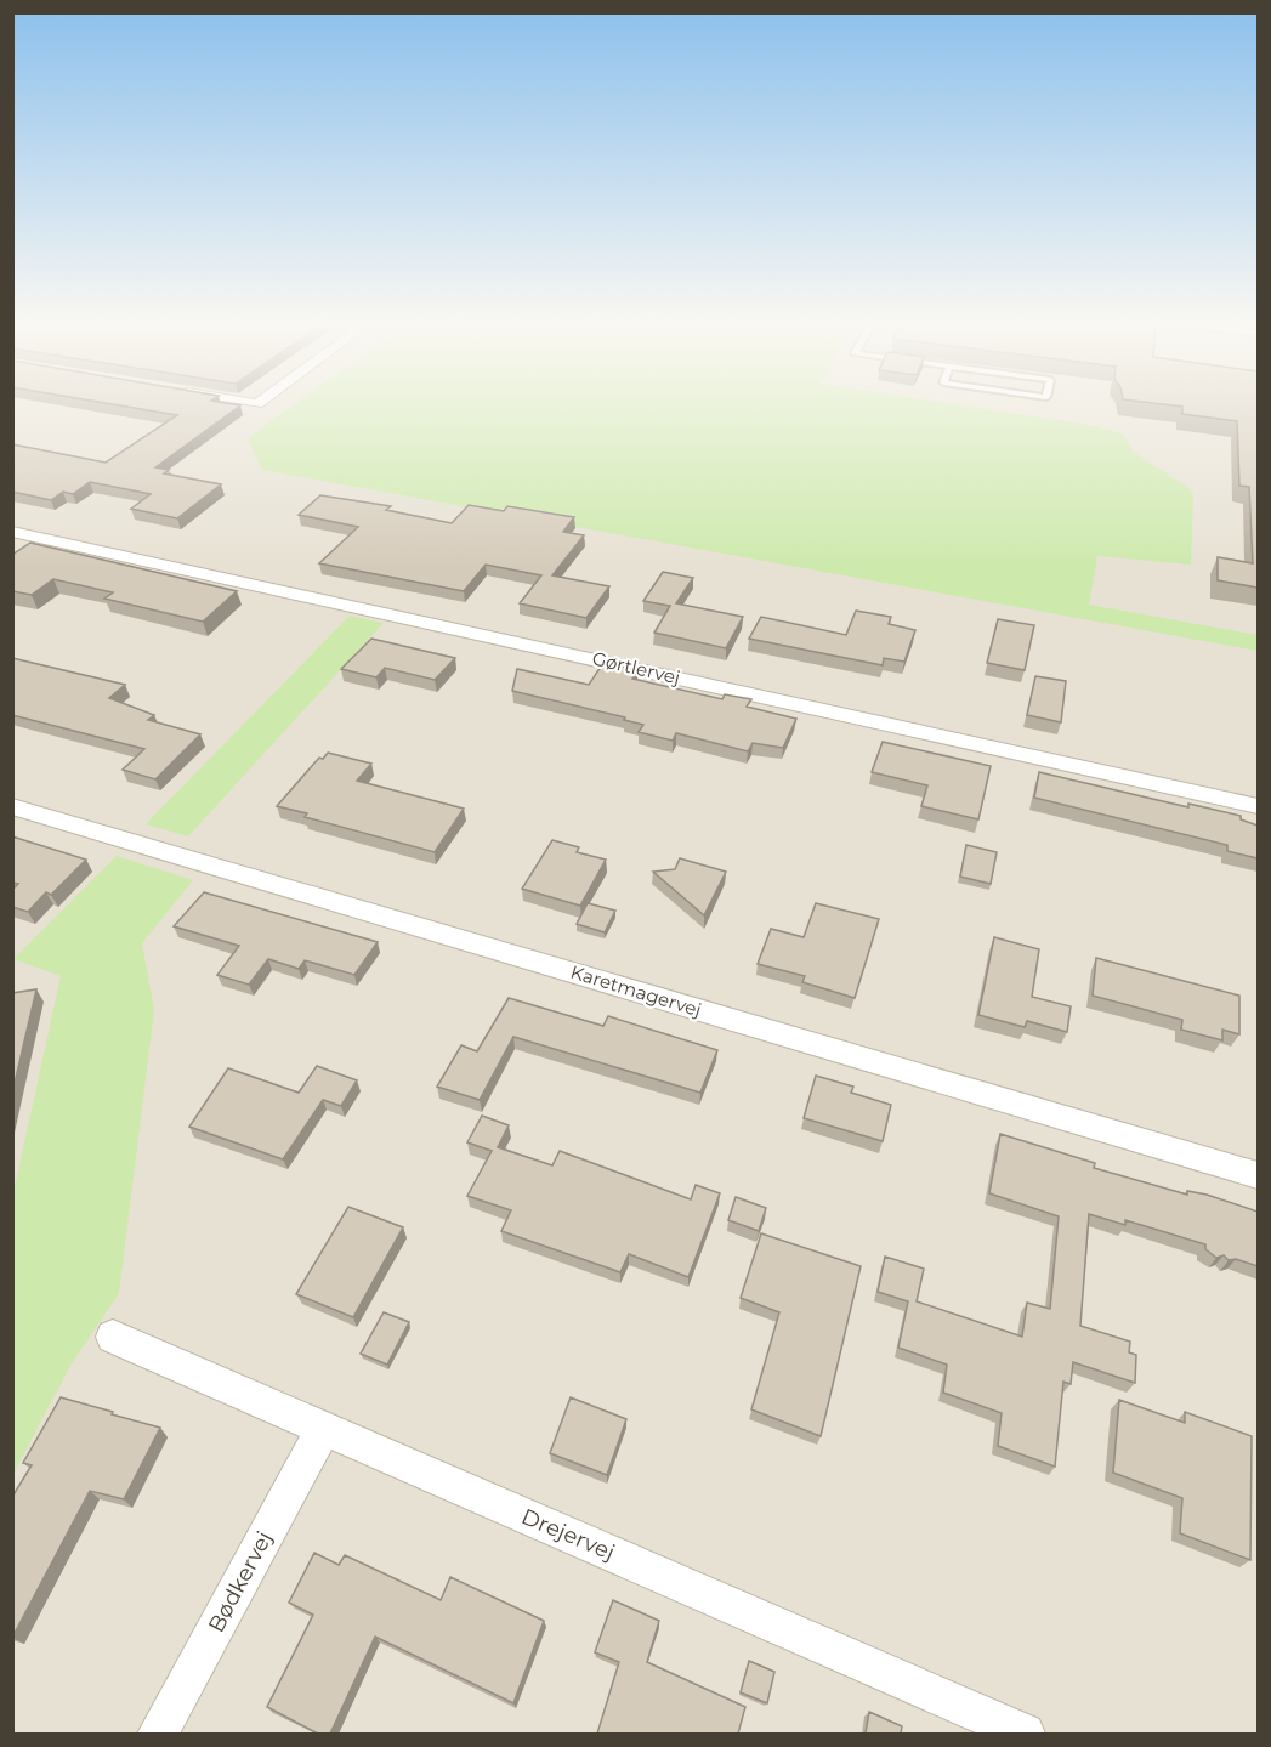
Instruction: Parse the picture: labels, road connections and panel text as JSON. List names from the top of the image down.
{
  "streets": {
    "street": [
      "Gørtlervej",
      "Karetmagervej",
      "Drejervej",
      "Bødkervej"
    ]
  },
  "crossings": [
    ["Drejervej", "Bødkervej"]
  ]
}
